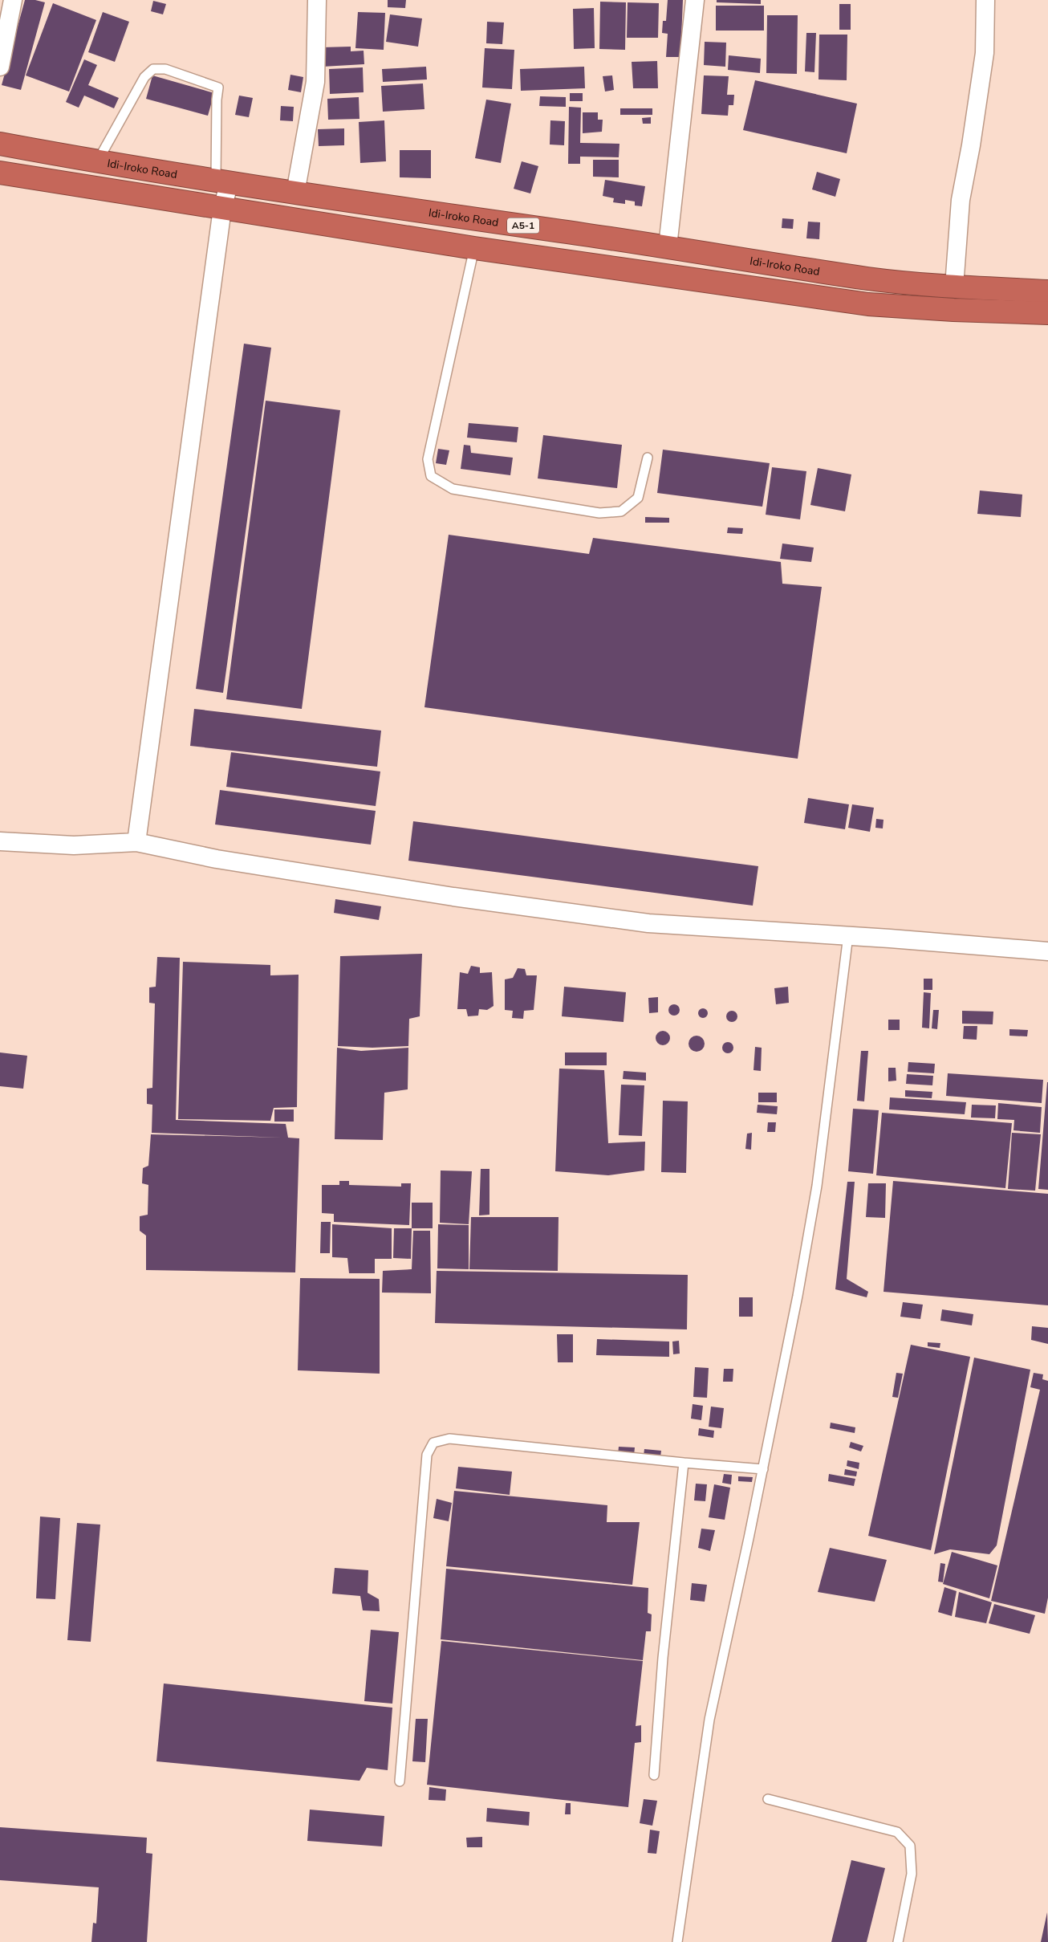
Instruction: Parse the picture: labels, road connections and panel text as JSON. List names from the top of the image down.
{
  "streets": {
    "highway": ["Idi-Iroko Road", "A5-1"]
  }
}
